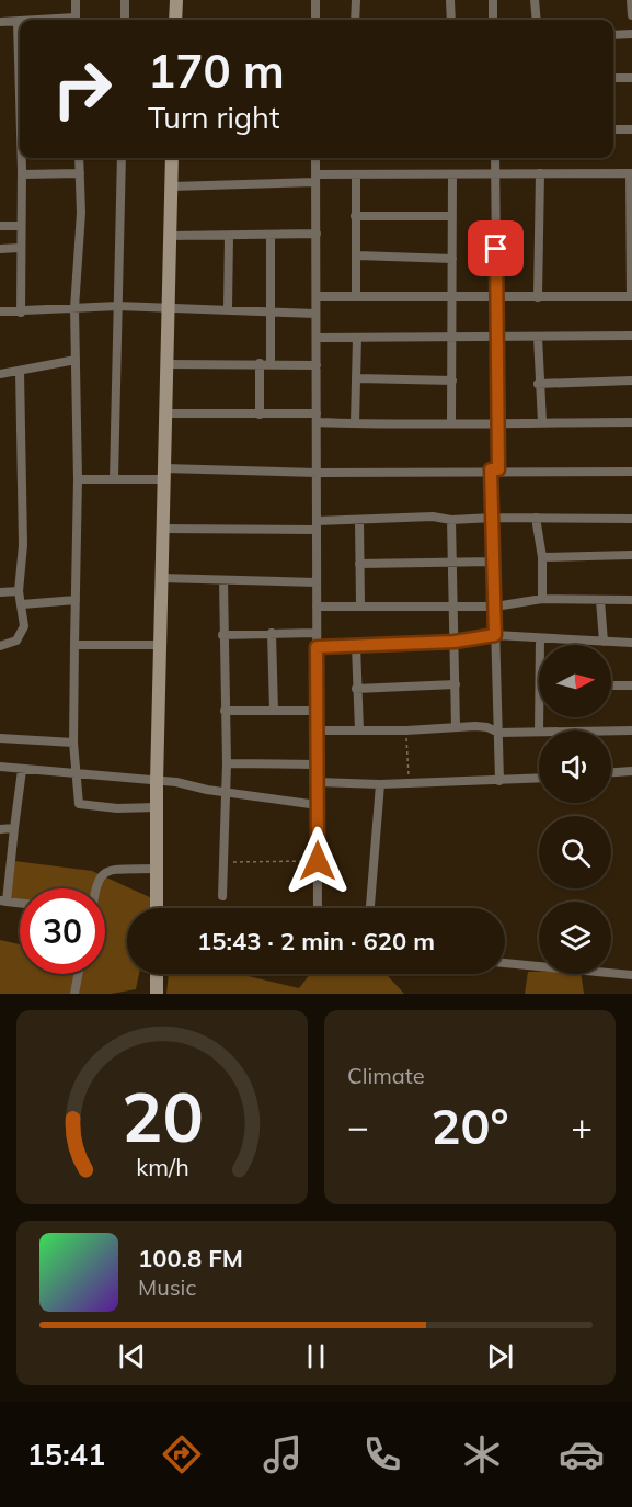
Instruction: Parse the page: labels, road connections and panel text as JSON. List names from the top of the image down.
{
  "north": "right",
  "page": {
    "turn": ["170 m", "Turn right"],
    "limit": "30",
    "trip": "15:43 · 2 min · 620 m",
    "tile": "Climate",
    "heat": ["−", "20°", "+"],
    "song": ["100.8 FM", "Music"],
    "tabs": "15:41",
    "gauge": ["20", "km/h"]
  }
}
